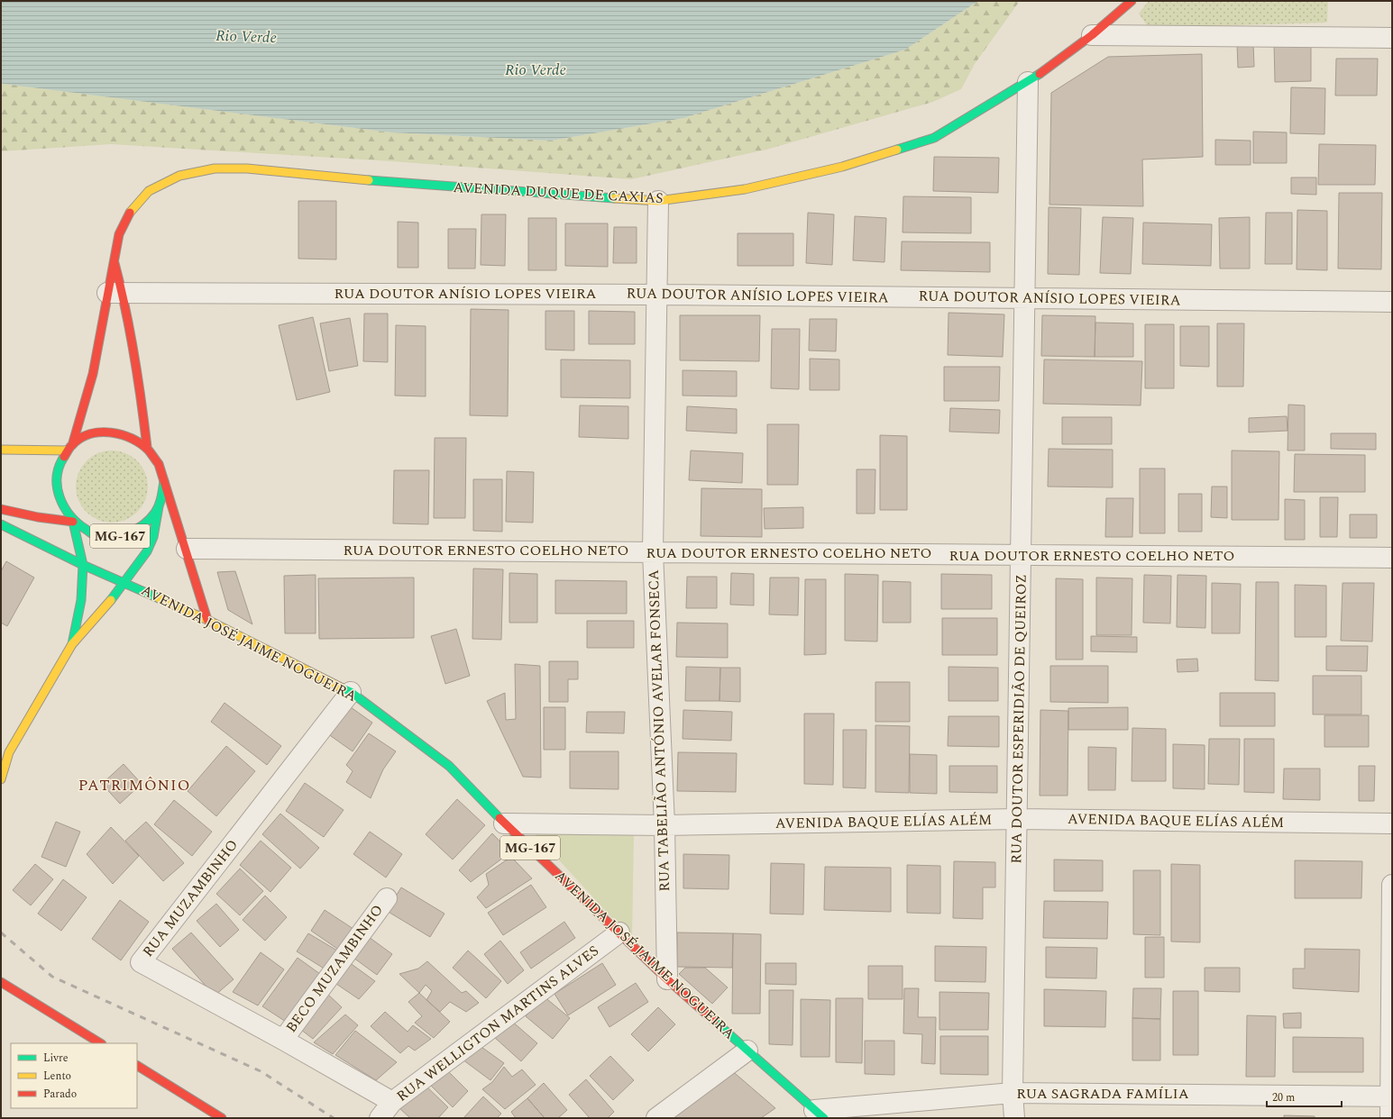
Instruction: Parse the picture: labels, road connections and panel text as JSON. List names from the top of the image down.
{
  "streets": {
    "main road": ["AVENIDA DUQUE DE CAXIAS", "MG-167", "AVENIDA JOSÉ JAIME NOGUEIRA"],
    "street": [
      "RUA DOUTOR ANÍSIO LOPES VIEIRA",
      "RUA DOUTOR ERNESTO COELHO NETO",
      "RUA DOUTOR ESPERIDIÃO DE QUEIROZ",
      "RUA TABELIÃO ANTÓNIO AVELAR FONSECA",
      "AVENIDA BAQUE ELÍAS ALÉM",
      "RUA MUZAMBINHO",
      "BECO MUZAMBINHO",
      "RUA WELLIGTON MARTINS ALVES",
      "RUA SAGRADA FAMÍLIA"
    ]
  },
  "crossings": [
    ["AVENIDA DUQUE DE CAXIAS", "RUA DOUTOR ANÍSIO LOPES VIEIRA"],
    ["AVENIDA DUQUE DE CAXIAS", "MG-167"],
    ["AVENIDA DUQUE DE CAXIAS", "RUA DOUTOR ERNESTO COELHO NETO"],
    ["AVENIDA DUQUE DE CAXIAS", "AVENIDA JOSÉ JAIME NOGUEIRA"],
    ["AVENIDA DUQUE DE CAXIAS", "RUA DOUTOR ESPERIDIÃO DE QUEIROZ"],
    ["AVENIDA DUQUE DE CAXIAS", "RUA TABELIÃO ANTÓNIO AVELAR FONSECA"],
    ["RUA DOUTOR ANÍSIO LOPES VIEIRA", "RUA DOUTOR ESPERIDIÃO DE QUEIROZ"],
    ["RUA DOUTOR ANÍSIO LOPES VIEIRA", "RUA TABELIÃO ANTÓNIO AVELAR FONSECA"],
    ["RUA DOUTOR ERNESTO COELHO NETO", "RUA DOUTOR ESPERIDIÃO DE QUEIROZ"],
    ["RUA DOUTOR ERNESTO COELHO NETO", "RUA TABELIÃO ANTÓNIO AVELAR FONSECA"],
    ["AVENIDA JOSÉ JAIME NOGUEIRA", "RUA TABELIÃO ANTÓNIO AVELAR FONSECA"],
    ["AVENIDA JOSÉ JAIME NOGUEIRA", "AVENIDA BAQUE ELÍAS ALÉM"],
    ["AVENIDA JOSÉ JAIME NOGUEIRA", "RUA MUZAMBINHO"],
    ["AVENIDA JOSÉ JAIME NOGUEIRA", "RUA WELLIGTON MARTINS ALVES"],
    ["AVENIDA JOSÉ JAIME NOGUEIRA", "RUA SAGRADA FAMÍLIA"],
    ["RUA DOUTOR ESPERIDIÃO DE QUEIROZ", "AVENIDA BAQUE ELÍAS ALÉM"],
    ["RUA DOUTOR ESPERIDIÃO DE QUEIROZ", "RUA SAGRADA FAMÍLIA"],
    ["RUA TABELIÃO ANTÓNIO AVELAR FONSECA", "AVENIDA BAQUE ELÍAS ALÉM"],
    ["RUA MUZAMBINHO", "BECO MUZAMBINHO"],
    ["RUA MUZAMBINHO", "RUA WELLIGTON MARTINS ALVES"]
  ],
  "districts": ["PATRIMÔNIO"],
  "water": ["Rio Verde"],
  "legend": ["Livre", "Lento", "Parado"],
  "scale_bar": "20 m"
}
